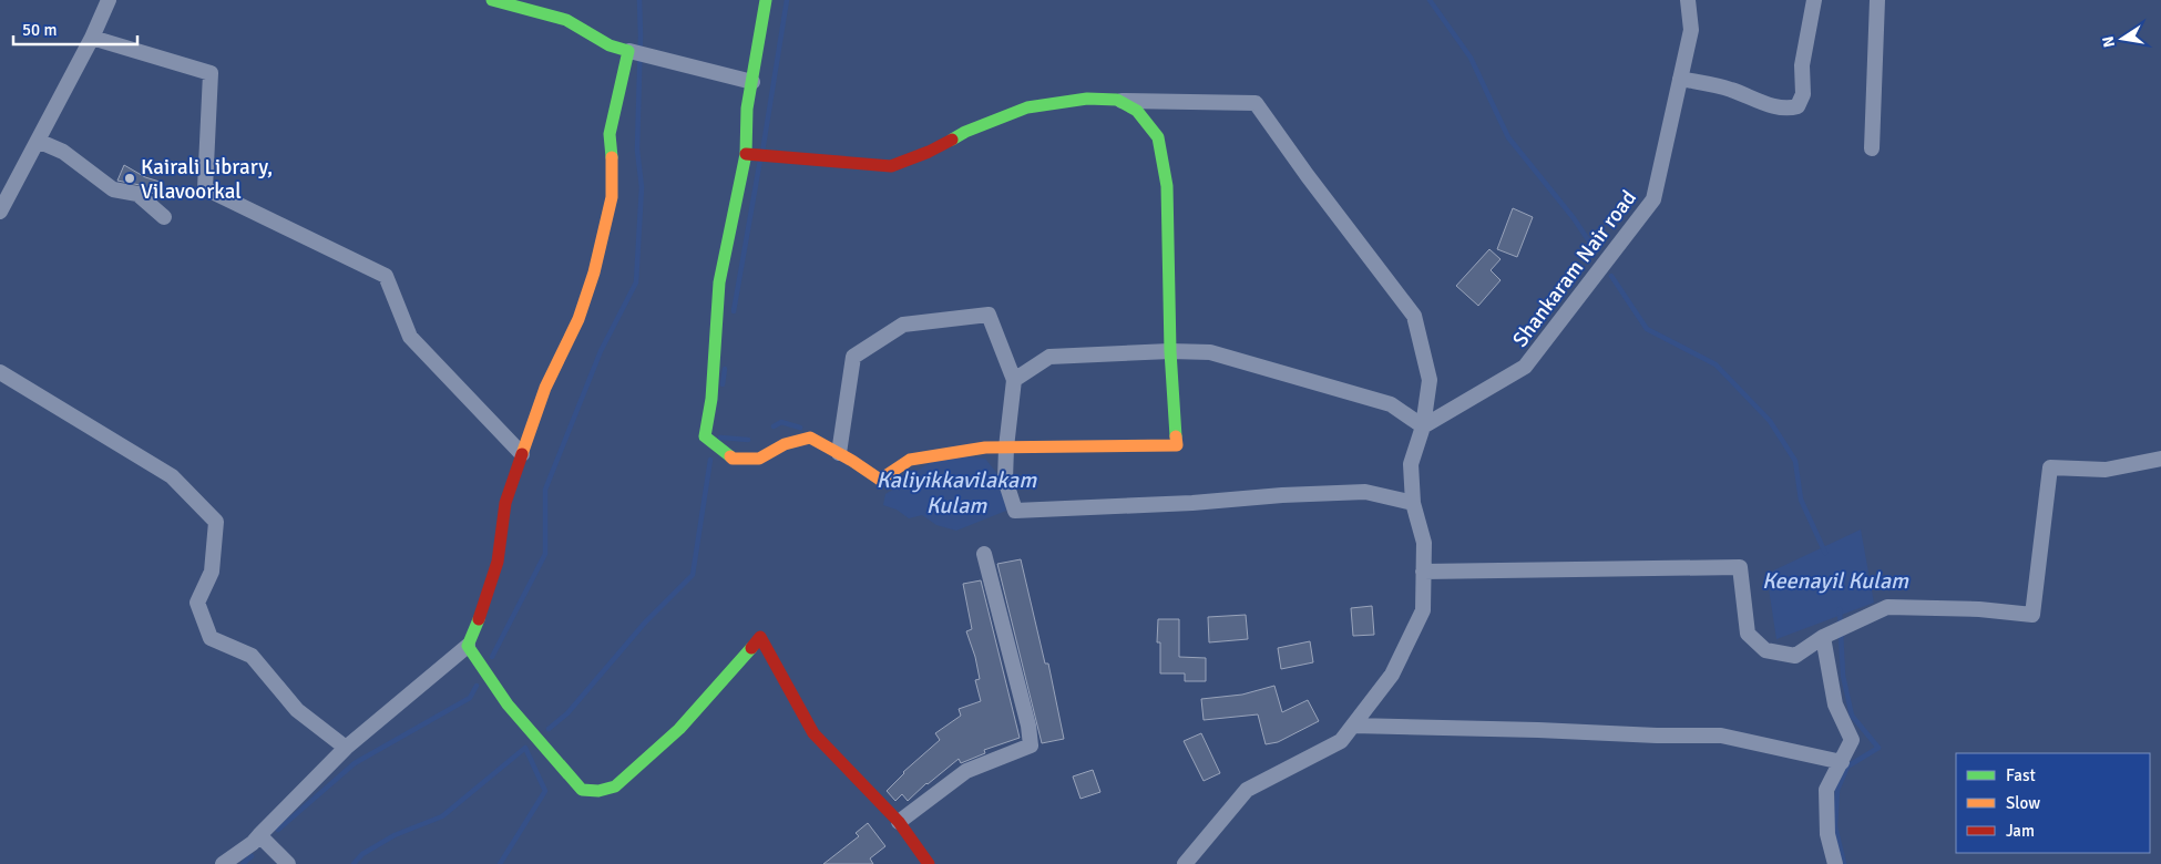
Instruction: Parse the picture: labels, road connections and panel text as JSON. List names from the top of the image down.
{
  "streets": {
    "street": ["Shankaram Nair road"]
  },
  "water": ["Kaliyikkavilakam Kulam", "Keenayil Kulam"],
  "places": ["Kairali Library, Vilavoorkal"],
  "legend": ["Fast", "Slow", "Jam"],
  "scale_bar": "50 m",
  "north": "left"
}
